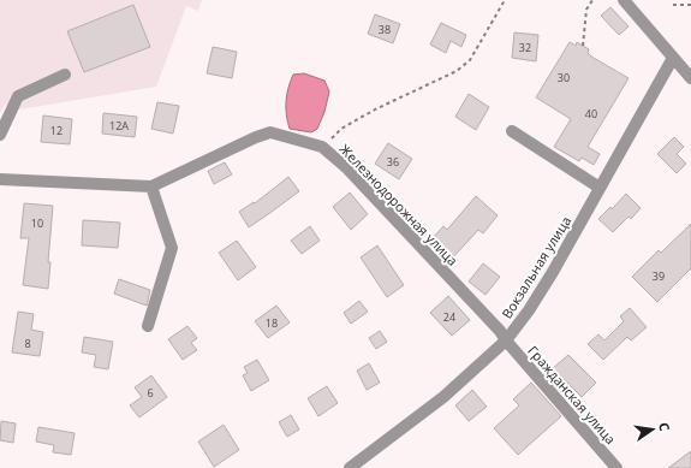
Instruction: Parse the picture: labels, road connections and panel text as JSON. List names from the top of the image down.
{
  "streets": {
    "street": ["Железнодорожная улица", "Вокзальная улица", "Гражданская улица"]
  },
  "crossings": [
    ["Железнодорожная улица", "Вокзальная улица"],
    ["Железнодорожная улица", "Гражданская улица"],
    ["Вокзальная улица", "Гражданская улица"]
  ],
  "house_numbers": [
    "38",
    "32",
    "30",
    "40",
    "12А",
    "12",
    "36",
    "10",
    "39",
    "24",
    "18",
    "8",
    "6"
  ],
  "north": "right"
}
